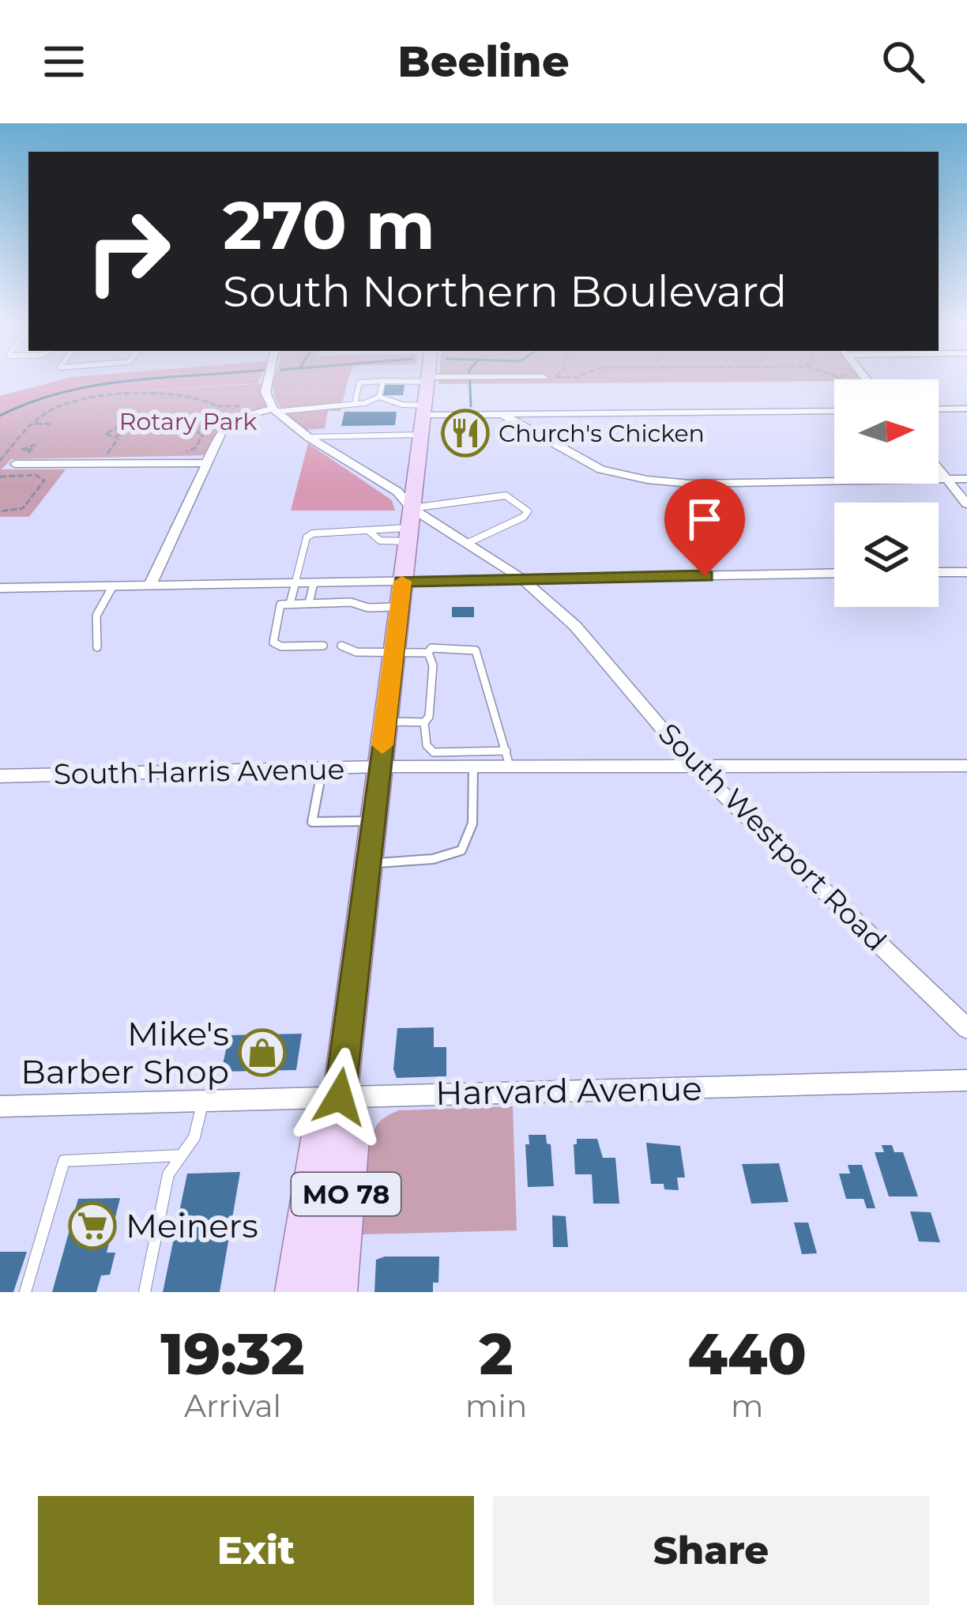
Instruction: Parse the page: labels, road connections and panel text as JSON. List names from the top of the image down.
{
  "streets": {
    "main road": ["MO 78"],
    "street": ["South Harris Avenue", "South Westport Road", "Harvard Avenue"]
  },
  "crossings": [
    ["South Harris Avenue", "South Westport Road"],
    ["South Harris Avenue", "MO 78"],
    ["South Westport Road", "MO 78"],
    ["Harvard Avenue", "MO 78"]
  ],
  "parks": ["Rotary Park"],
  "places": {
    "restaurant": ["Church's Chicken"],
    "shop": ["Mike's Barber Shop"],
    "supermarket": ["Meiners"]
  },
  "north": "right",
  "page": {
    "header": "Beeline",
    "turn": ["270 m", "South Northern Boulevard"],
    "eta": [
      "19:32",
      "Arrival",
      "2",
      "min",
      "440",
      "m"
    ],
    "buttons": ["Exit", "Share"]
  }
}
